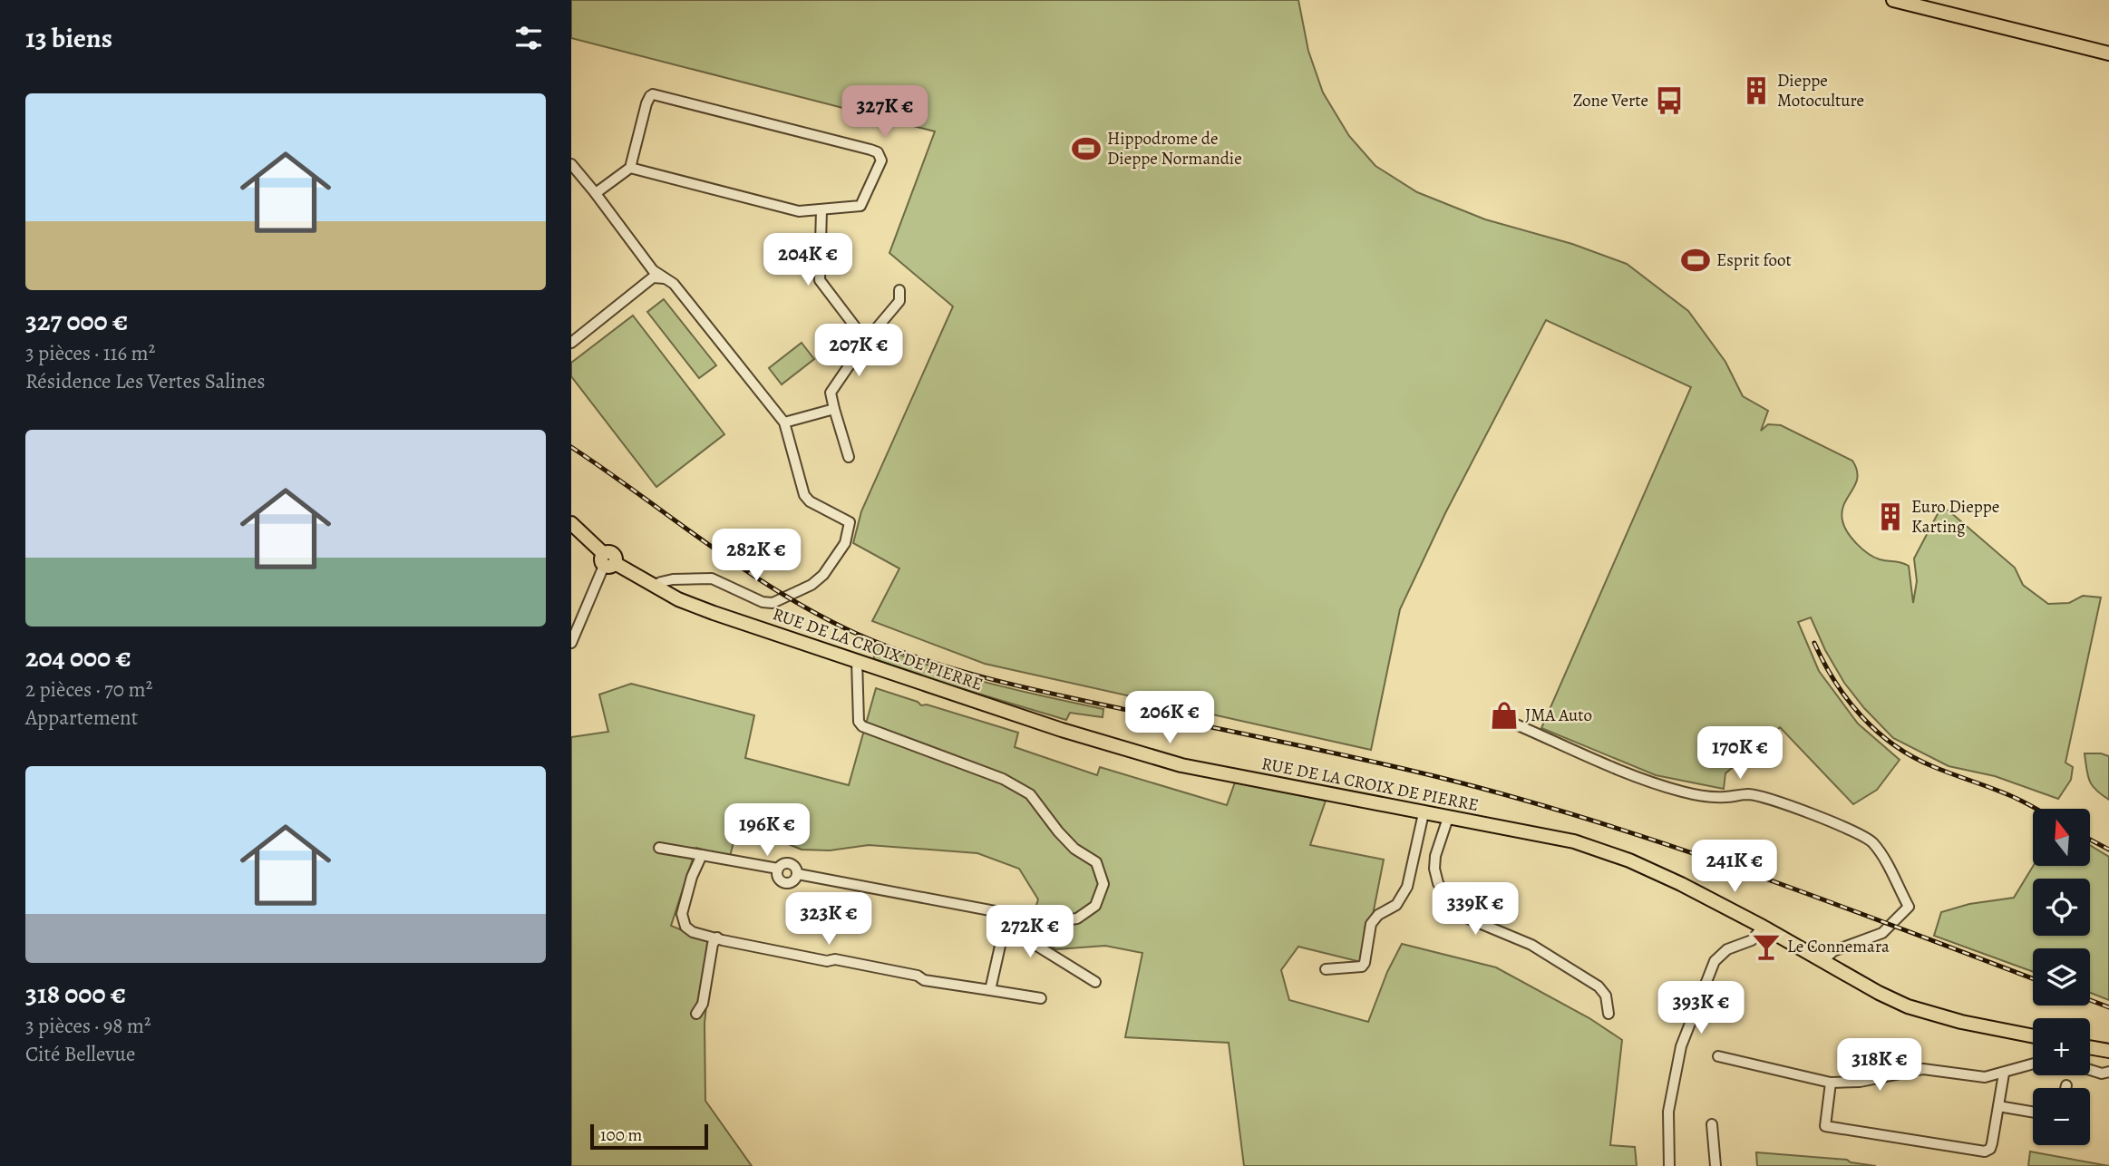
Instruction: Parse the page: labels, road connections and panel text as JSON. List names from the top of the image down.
{
  "streets": {
    "main road": ["RUE DE LA CROIX DE PIERRE"]
  },
  "places": {
    "building": ["Dieppe Motoculture", "Euro Dieppe Karting"],
    "bus stop": ["Zone Verte"],
    "sports": ["Hippodrome de Dieppe Normandie", "Esprit foot"],
    "shop": ["JMA Auto"],
    "bar": ["Le Connemara"]
  },
  "scale_bar": "100 m",
  "north": "top",
  "page": {
    "heading": "13 biens",
    "list": [
      {
        "name": "327 000 €",
        "note": "3 pièces · 116 m² · Résidence Les Vertes Salines"
      },
      {
        "name": "204 000 €",
        "note": "2 pièces · 70 m² · Appartement"
      },
      {
        "name": "318 000 €",
        "note": "3 pièces · 98 m² · Cité Bellevue"
      }
    ],
    "price": [
      "327K €",
      "204K €",
      "207K €",
      "282K €",
      "206K €",
      "170K €",
      "196K €",
      "241K €",
      "339K €",
      "323K €",
      "272K €",
      "393K €",
      "318K €"
    ],
    "map_buttons": ["+", "−"],
    "scale": "100 m"
  }
}
